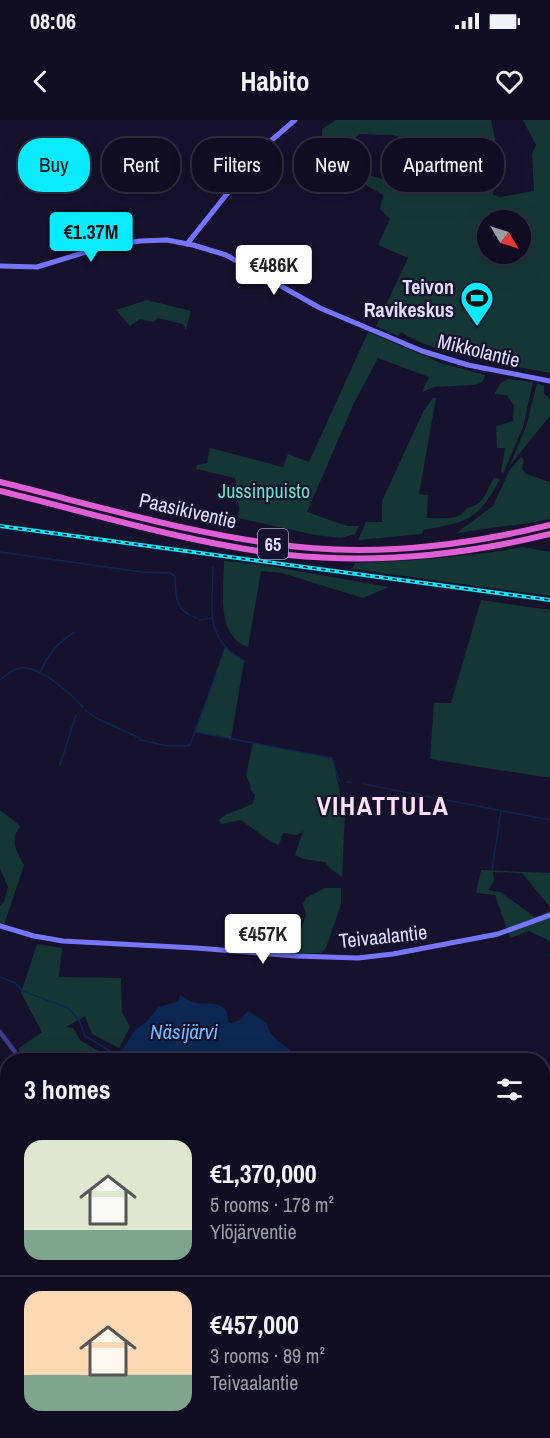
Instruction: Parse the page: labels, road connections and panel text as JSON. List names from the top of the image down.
{
  "streets": {
    "highway": ["Paasikiventie", "65"],
    "main road": ["Mikkolantie", "Teivaalantie"]
  },
  "districts": ["VIHATTULA"],
  "water": ["Näsijärvi"],
  "parks": ["Jussinpuisto"],
  "places": {
    "sports": ["Teivon Ravikeskus"]
  },
  "north": "bottom right",
  "page": {
    "status": "08:06",
    "header": "Habito",
    "chip": [
      "Buy",
      "Rent",
      "Filters",
      "New",
      "Apartment"
    ],
    "price": ["€1.37M", "€486K", "€457K"],
    "heading": "3 homes",
    "list": [
      {
        "name": "€1,370,000",
        "note": "5 rooms · 178 m² · Ylöjärventie"
      },
      {
        "name": "€457,000",
        "note": "3 rooms · 89 m² · Teivaalantie"
      }
    ]
  }
}
